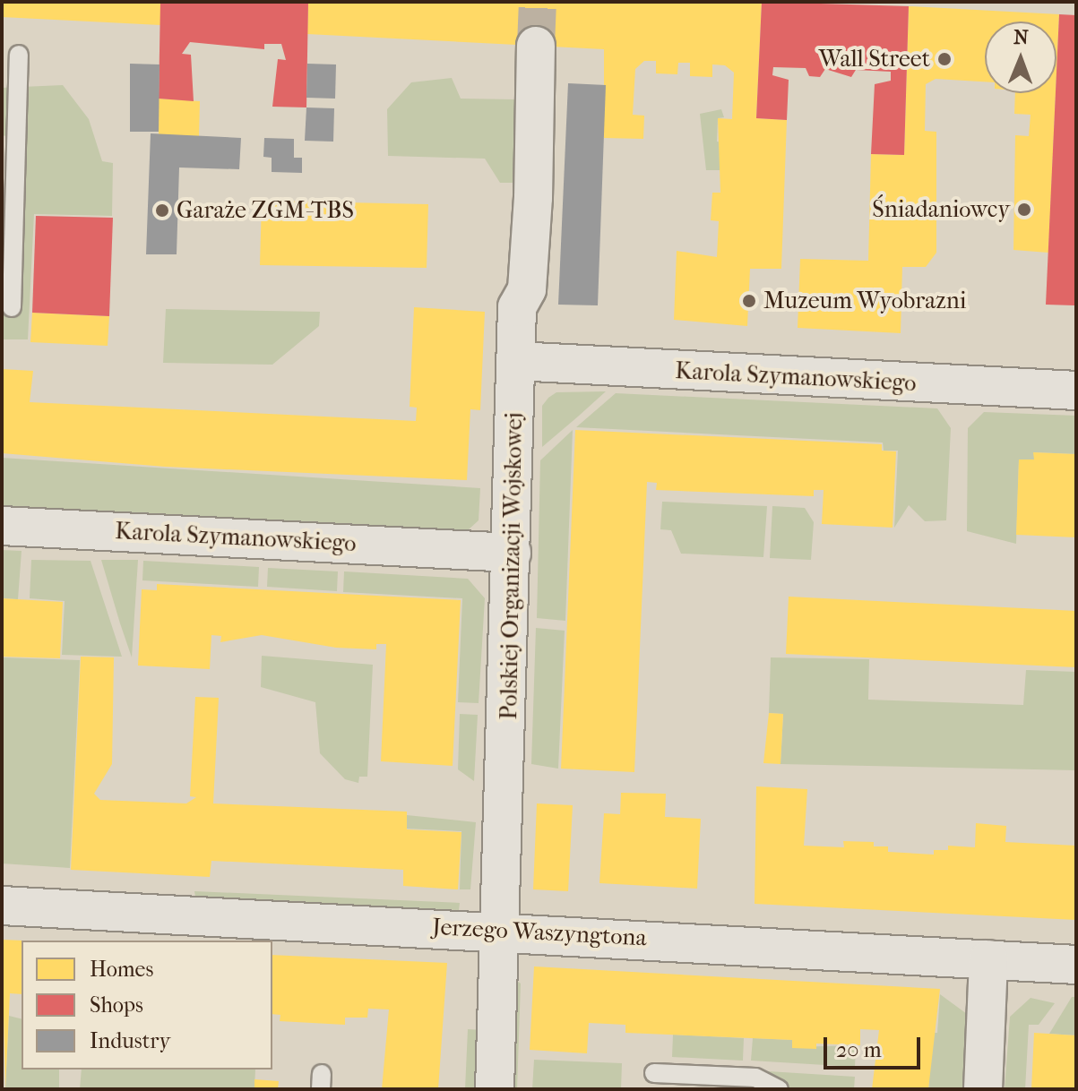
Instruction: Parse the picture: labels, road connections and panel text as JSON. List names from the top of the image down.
{
  "streets": {
    "street": ["Karola Szymanowskiego", "Polskiej Organizacji Wojskowej", "Jerzego Waszyngtona"]
  },
  "crossings": [
    ["Karola Szymanowskiego", "Polskiej Organizacji Wojskowej"],
    ["Polskiej Organizacji Wojskowej", "Jerzego Waszyngtona"]
  ],
  "places": [
    "Wall Street",
    "Śniadaniowcy",
    "Garaże ZGM-TBS",
    "Muzeum Wyobrazni"
  ],
  "legend": ["Homes", "Shops", "Industry"],
  "scale_bar": "20 m",
  "north": "top"
}
